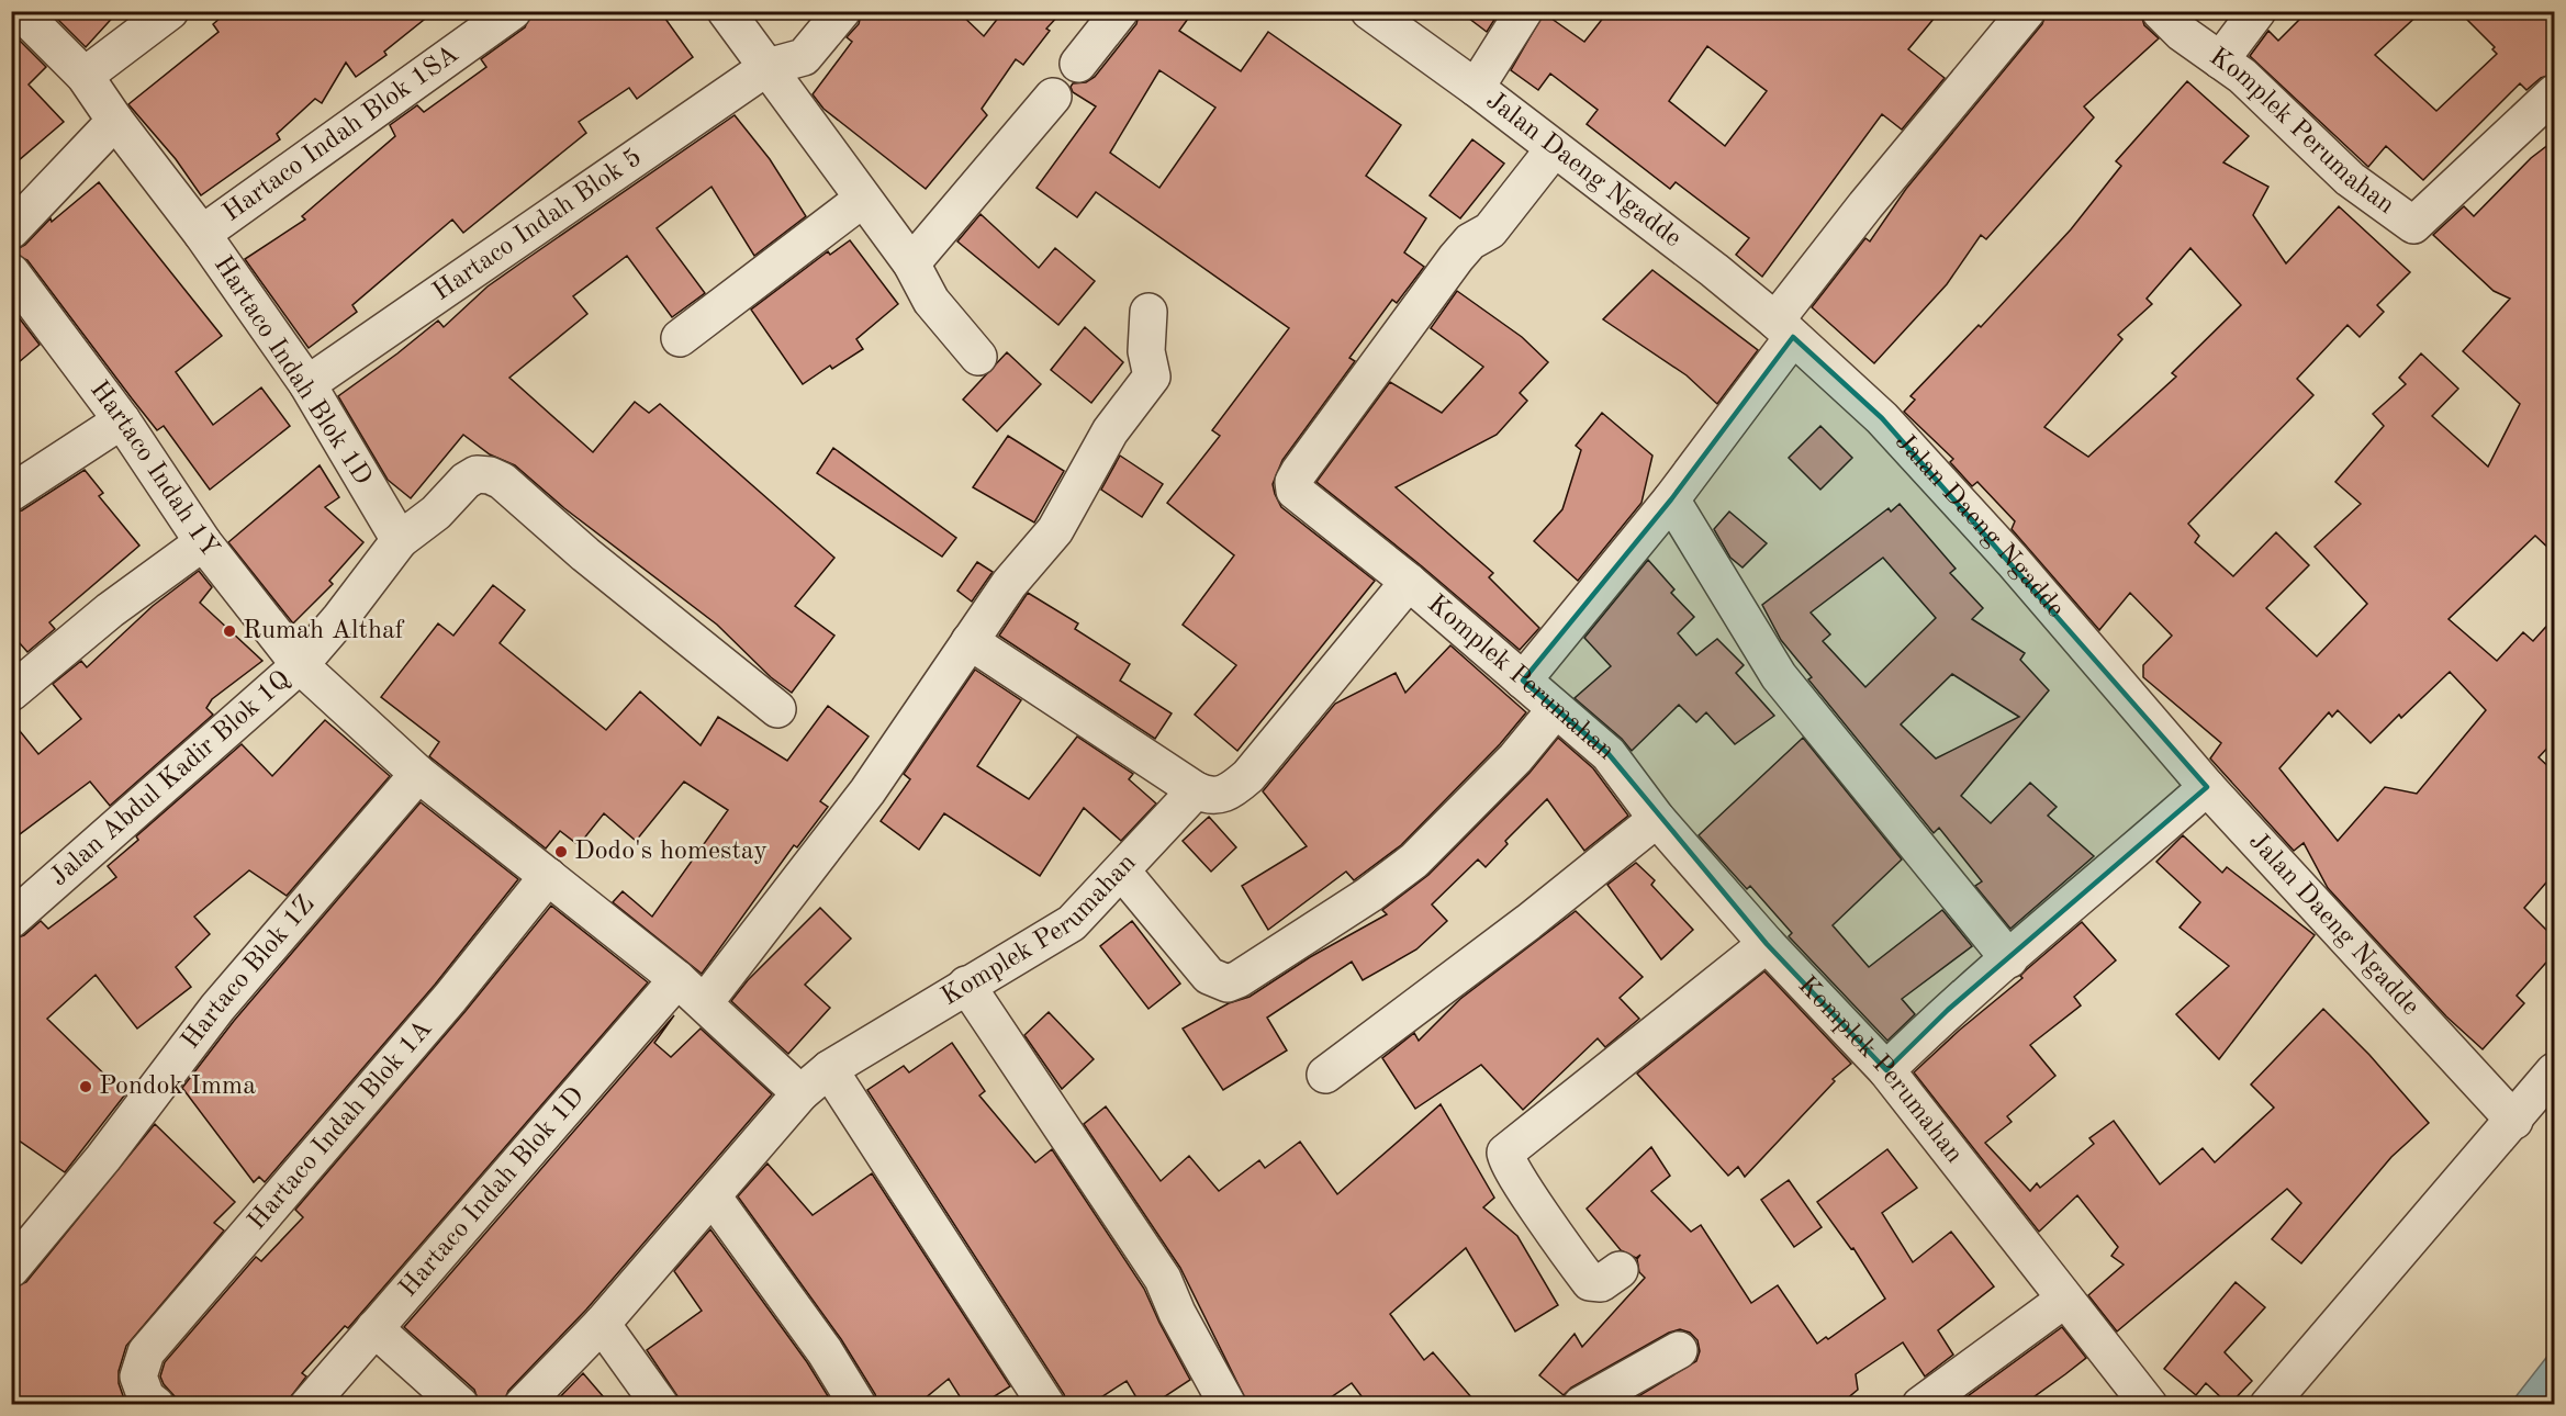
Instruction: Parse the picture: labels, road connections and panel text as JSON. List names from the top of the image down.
{
  "streets": {
    "street": [
      "Komplek Perumahan",
      "Hartaco Indah Blok 1SA",
      "Jalan Daeng Ngadde",
      "Hartaco Indah Blok 5",
      "Hartaco Indah Blok 1D",
      "Hartaco Indah 1Y",
      "Jalan Abdul Kadir Blok 1Q",
      "Hartaco Blok 1Z",
      "Hartaco Indah Blok 1A"
    ]
  },
  "crossings": [
    ["Komplek Perumahan", "Hartaco Indah 1Y"],
    ["Hartaco Indah Blok 1SA", "Hartaco Indah Blok 1D"],
    ["Hartaco Indah Blok 5", "Hartaco Indah Blok 1D"],
    ["Hartaco Indah Blok 1D", "Hartaco Indah 1Y"],
    ["Hartaco Indah 1Y", "Jalan Abdul Kadir Blok 1Q"],
    ["Hartaco Indah 1Y", "Hartaco Blok 1Z"],
    ["Hartaco Indah 1Y", "Hartaco Indah Blok 1A"]
  ],
  "places": ["Rumah Althaf", "Dodo's homestay", "Pondok Imma"]
}
